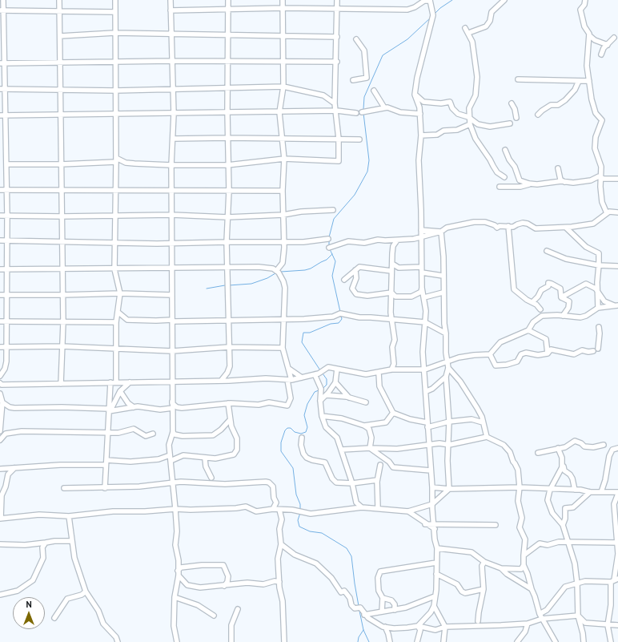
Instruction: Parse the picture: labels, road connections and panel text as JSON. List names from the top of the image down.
{
  "north": "top"
}
